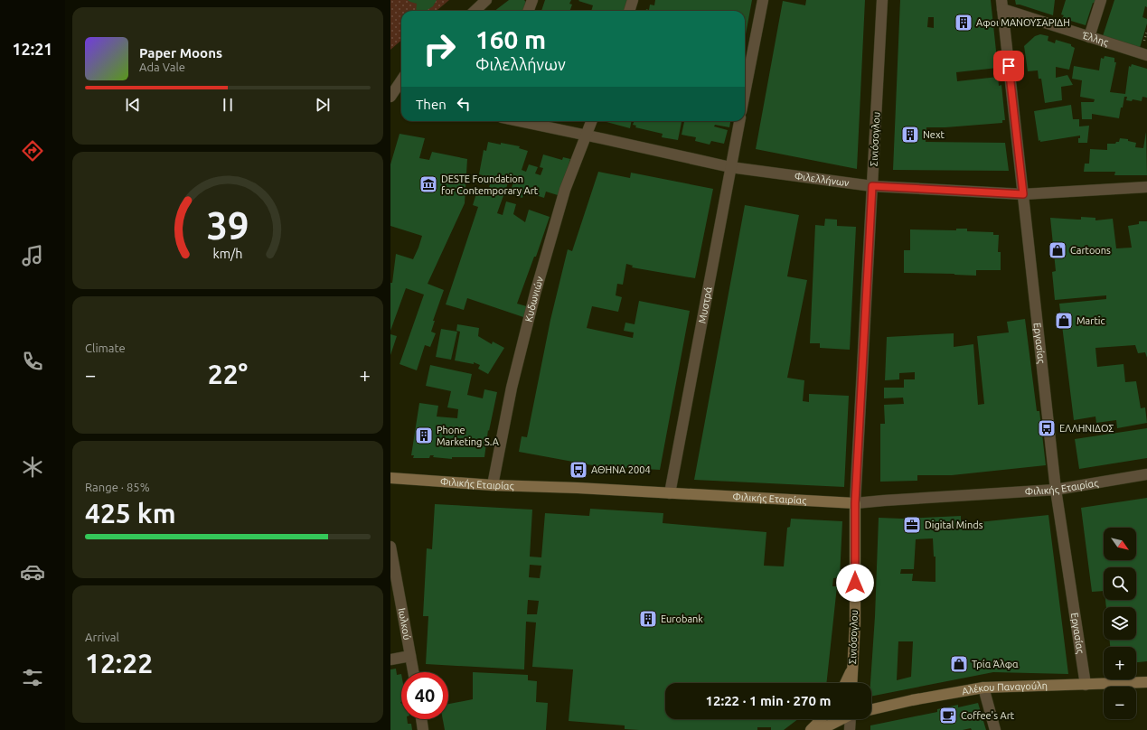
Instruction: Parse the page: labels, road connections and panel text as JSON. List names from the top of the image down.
{
  "streets": {
    "street": [
      "Έλλης",
      "Σινιόσογλου",
      "Φιλελλήνων",
      "Κυδωνιών",
      "Μυστρά",
      "Εργασίας",
      "Φιλικής Εταιρίας",
      "Ιωλκού",
      "Αλέκου Παναγούλη"
    ]
  },
  "crossings": [
    ["Έλλης", "Εργασίας"],
    ["Σινιόσογλου", "Φιλελλήνων"],
    ["Σινιόσογλου", "Φιλικής Εταιρίας"],
    ["Φιλελλήνων", "Κυδωνιών"],
    ["Φιλελλήνων", "Μυστρά"],
    ["Φιλελλήνων", "Εργασίας"],
    ["Κυδωνιών", "Φιλικής Εταιρίας"],
    ["Μυστρά", "Φιλικής Εταιρίας"],
    ["Εργασίας", "Φιλικής Εταιρίας"],
    ["Εργασίας", "Αλέκου Παναγούλη"]
  ],
  "places": {
    "building": [
      "Αφοι ΜΑΝΟΥΣΑΡΙΔΗ",
      "Next",
      "Phone Marketing S.A",
      "Eurobank"
    ],
    "museum": ["DESTE Foundation for Contemporary Art"],
    "shop": ["Cartoons", "Martic", "Τρία Άλφα"],
    "bus stop": ["ΕΛΛΗΝΙΔΟΣ", "ΑΘΗΝΑ 2004"],
    "office": ["Digital Minds"],
    "cafe": ["Coffee's Art"]
  },
  "north": "bottom right",
  "page": {
    "tabs": "12:21",
    "turn": ["160 m", "Φιλελλήνων"],
    "song": ["Paper Moons", "Ada Vale"],
    "then": "Then",
    "tile": [
      "Climate",
      ["Range · 85%", "425 km"],
      ["Arrival", "12:22"]
    ],
    "heat": ["−", "22°", "+"],
    "map_buttons": ["+", "−"],
    "limit": "40",
    "trip": "12:22 · 1 min · 270 m",
    "gauge": ["39", "km/h"]
  }
}
